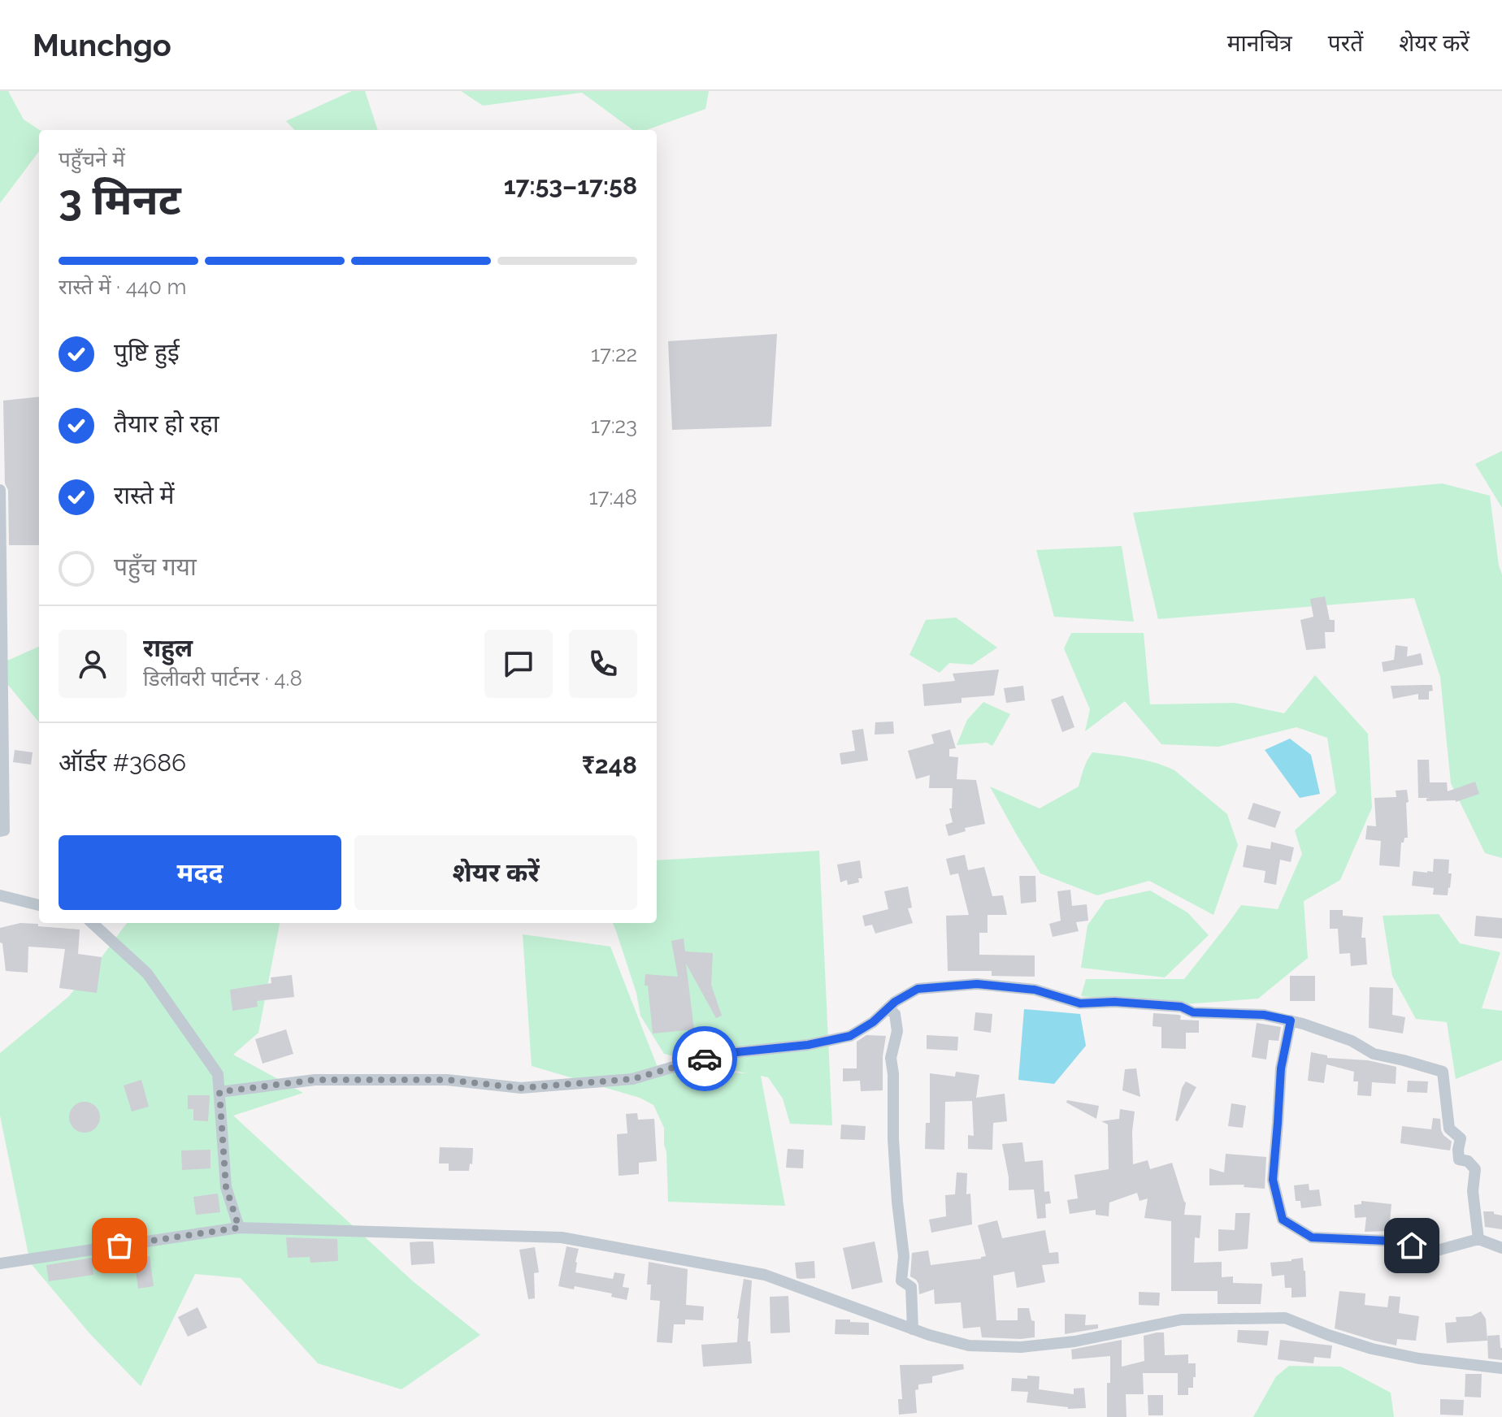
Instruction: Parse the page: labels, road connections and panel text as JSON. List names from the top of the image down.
{
  "page": {
    "header": "Munchgo",
    "nav": ["मानचित्र", "परतें", "शेयर करें"],
    "heading": ["3 मिनट", "पहुँचने में", "17:53–17:58"],
    "panel": [
      "राहुल",
      "डिलीवरी पार्टनर · 4.8",
      "ऑर्डर #3686",
      "₹248"
    ],
    "bar": "रास्ते में · 440 m",
    "list": [
      ["पुष्टि हुई", "17:22"],
      ["तैयार हो रहा", "17:23"],
      ["रास्ते में", "17:48"],
      "पहुँच गया"
    ],
    "buttons": ["मदद", "शेयर करें"]
  }
}
